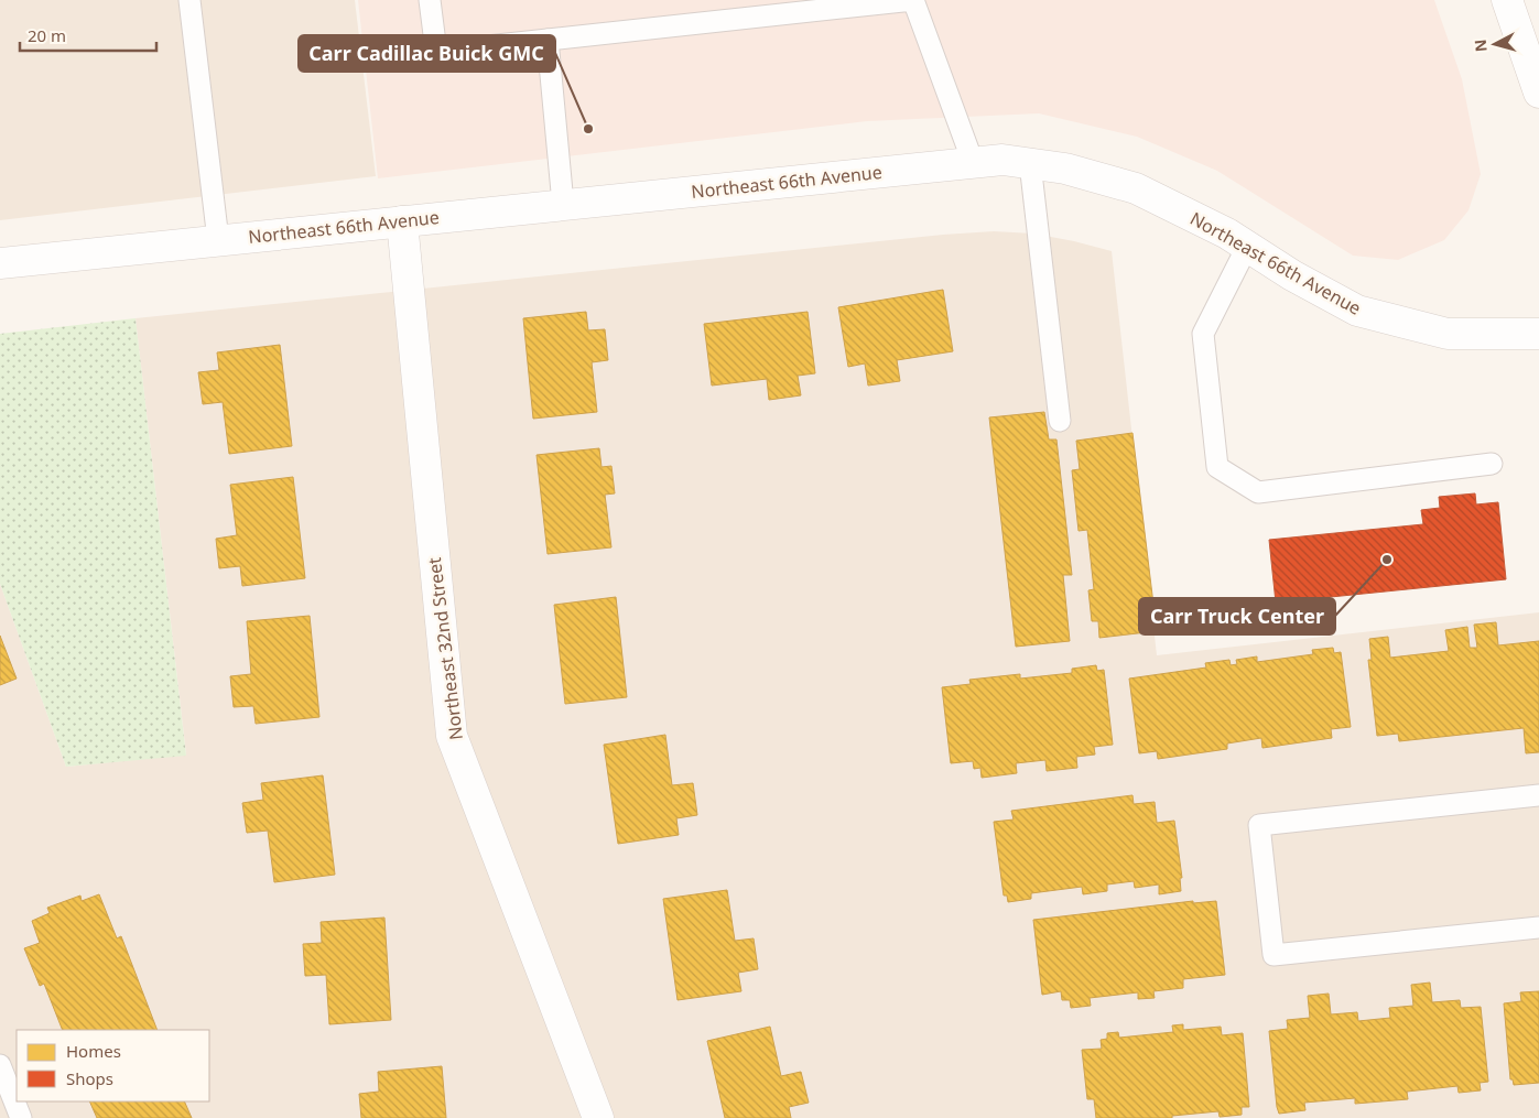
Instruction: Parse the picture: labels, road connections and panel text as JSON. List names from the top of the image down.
{
  "streets": {
    "street": ["Northeast 66th Avenue", "Northeast 32nd Street"]
  },
  "crossings": [
    ["Northeast 66th Avenue", "Northeast 32nd Street"]
  ],
  "places": ["Carr Cadillac Buick GMC", "Carr Truck Center"],
  "legend": ["Homes", "Shops"],
  "scale_bar": "20 m",
  "north": "left"
}
